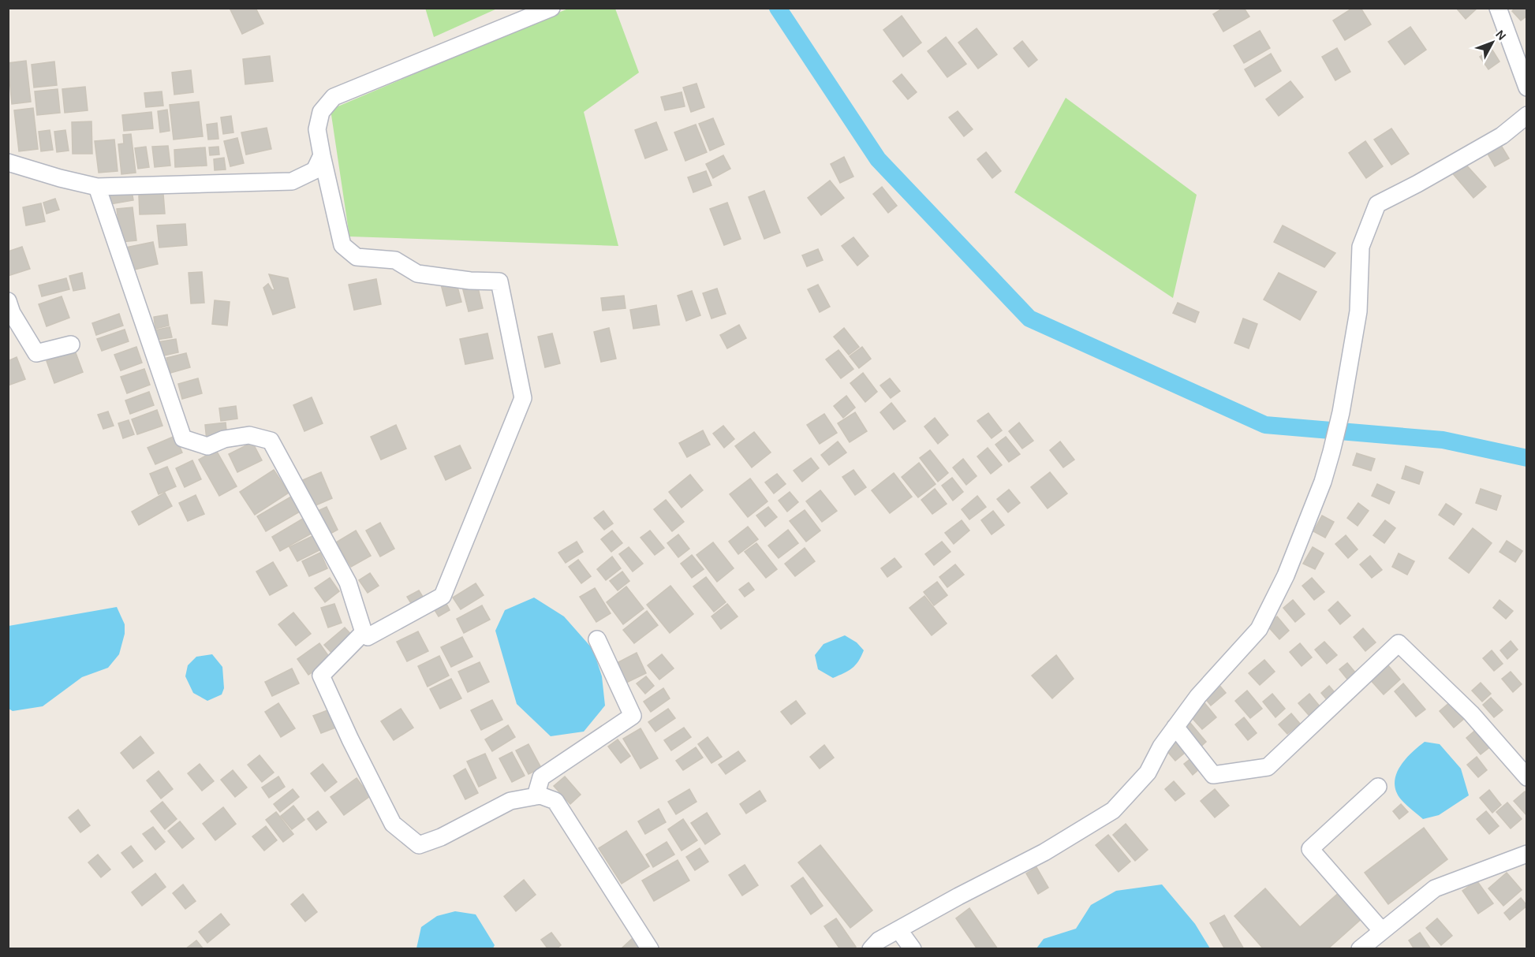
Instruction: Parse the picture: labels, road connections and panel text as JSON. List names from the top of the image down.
{
  "north": "top right"
}
